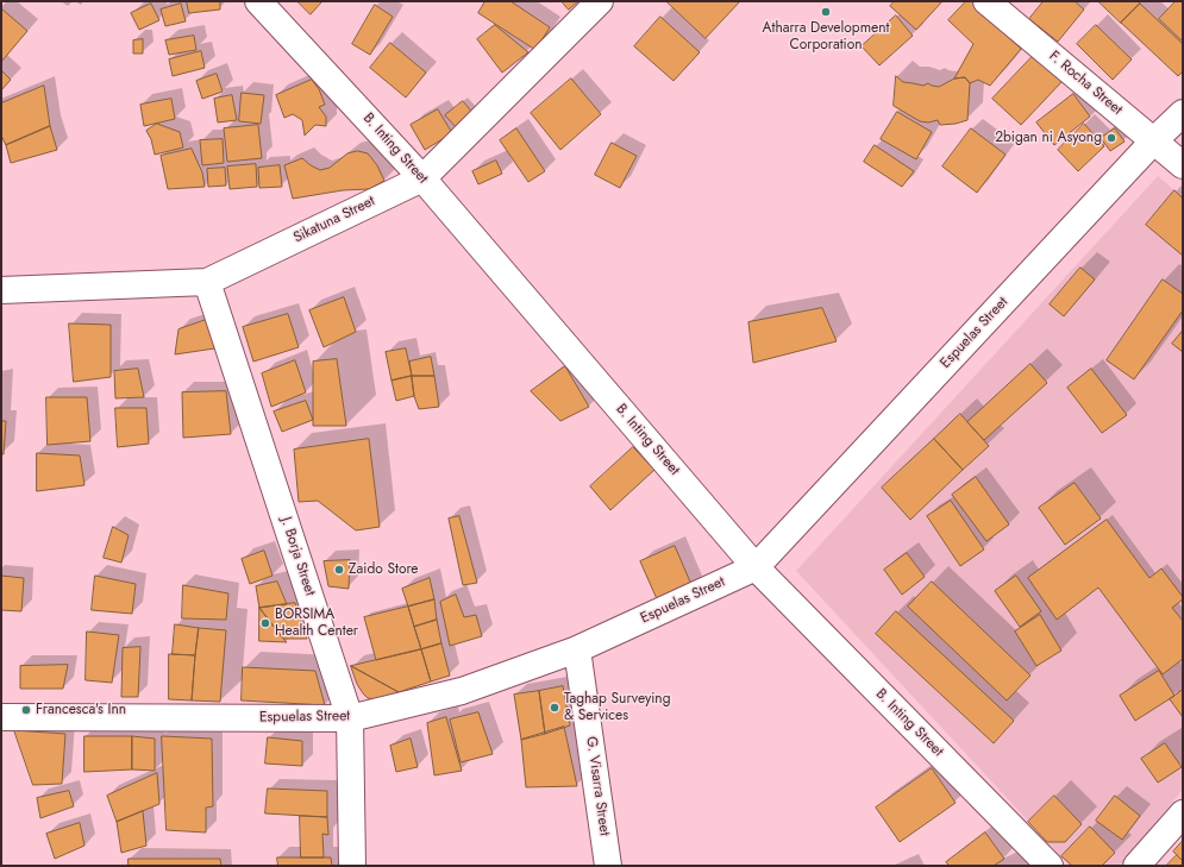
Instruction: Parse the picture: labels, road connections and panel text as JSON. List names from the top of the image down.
{
  "streets": {
    "street": [
      "F. Rocha Street",
      "B. Inting Street",
      "Sikatuna Street",
      "Espuelas Street",
      "J. Borja Street",
      "G. Visarra Street"
    ]
  },
  "crossings": [
    ["F. Rocha Street", "Espuelas Street"],
    ["B. Inting Street", "Sikatuna Street"],
    ["B. Inting Street", "Espuelas Street"],
    ["Sikatuna Street", "J. Borja Street"],
    ["Espuelas Street", "J. Borja Street"],
    ["Espuelas Street", "G. Visarra Street"]
  ],
  "places": [
    "Atharra Development Corporation",
    "2bigan ni Asyong",
    "Zaido Store",
    "BORSIMA Health Center",
    "Taghap Surveying & Services",
    "Francesca's Inn"
  ]
}
